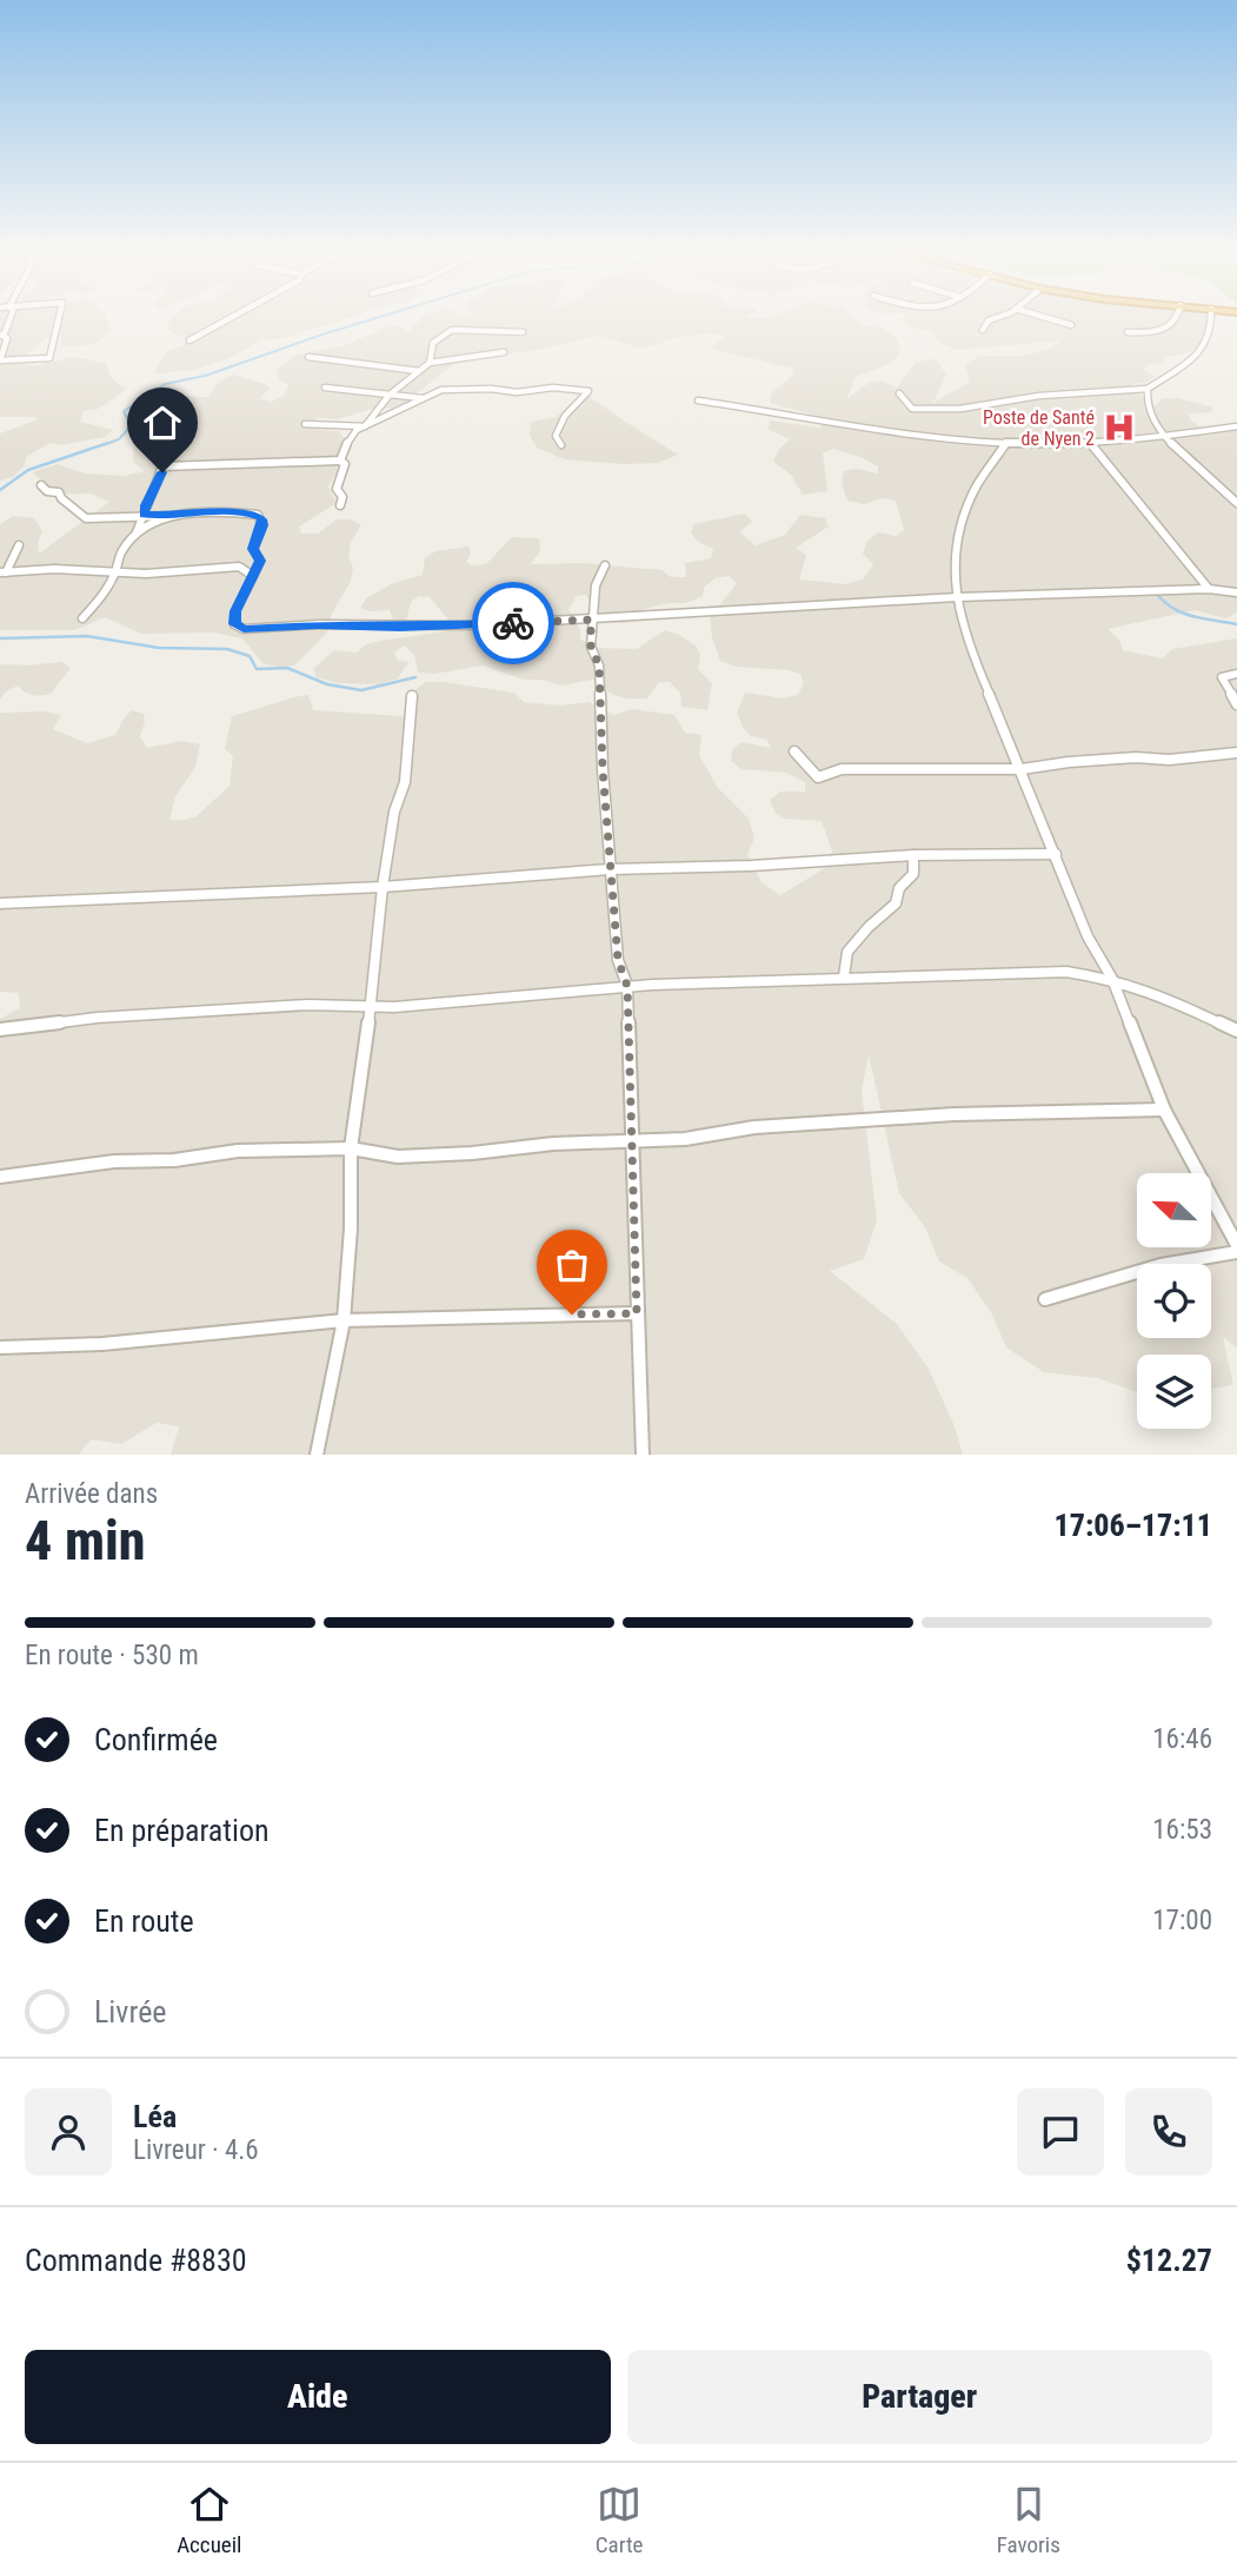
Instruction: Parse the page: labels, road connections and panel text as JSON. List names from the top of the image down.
{
  "places": {
    "hospital": ["Poste de Santé de Nyen 2"]
  },
  "north": "top left",
  "page": {
    "heading": ["4 min", "Arrivée dans", "17:06–17:11"],
    "panel": [
      "Léa",
      "Livreur · 4.6",
      "Commande #8830",
      "$12.27"
    ],
    "bar": "En route · 530 m",
    "list": [
      ["Confirmée", "16:46"],
      ["En préparation", "16:53"],
      ["En route", "17:00"],
      "Livrée"
    ],
    "buttons": ["Aide", "Partager"],
    "tabs": ["Accueil", "Carte", "Favoris"]
  }
}
